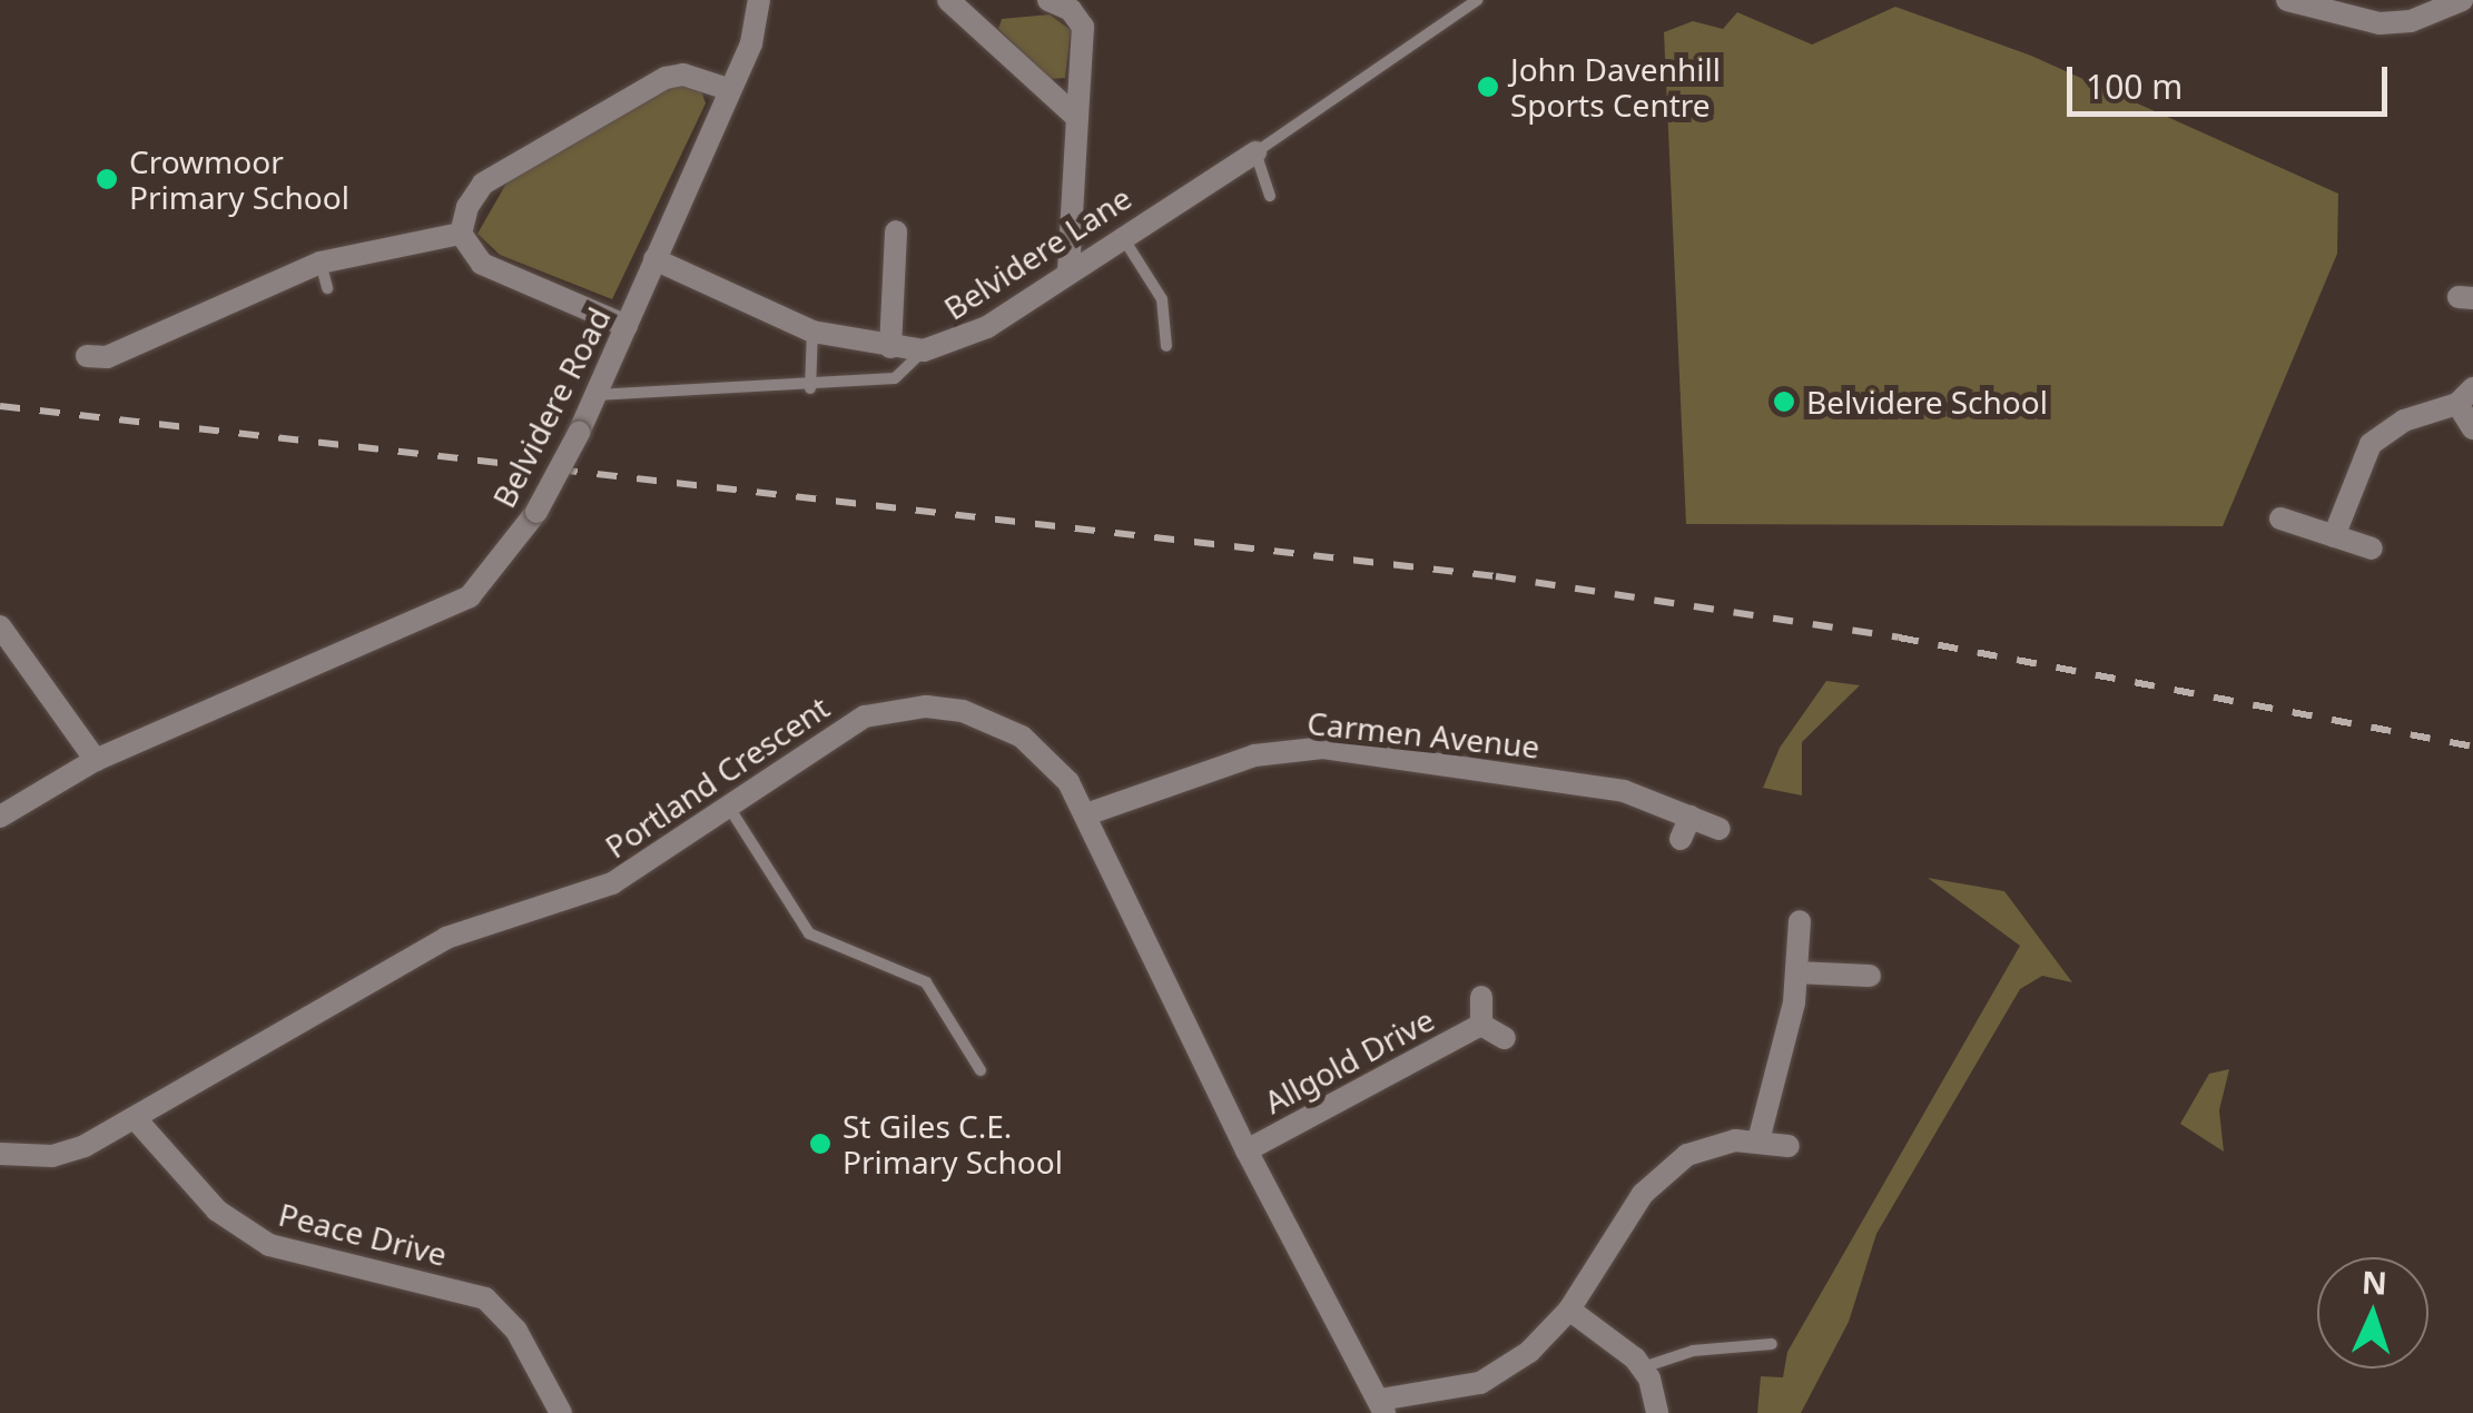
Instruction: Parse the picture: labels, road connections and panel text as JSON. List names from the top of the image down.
{
  "streets": {
    "street": [
      "Belvidere Lane",
      "Belvidere Road",
      "Carmen Avenue",
      "Portland Crescent",
      "Allgold Drive",
      "Peace Drive"
    ]
  },
  "crossings": [
    ["Belvidere Lane", "Belvidere Road"],
    ["Carmen Avenue", "Portland Crescent"],
    ["Portland Crescent", "Allgold Drive"],
    ["Portland Crescent", "Peace Drive"]
  ],
  "places": [
    "John Davenhill Sports Centre",
    "Crowmoor Primary School",
    "Belvidere School",
    "St Giles C.E. Primary School"
  ],
  "scale_bar": "100 m",
  "north": "top"
}
